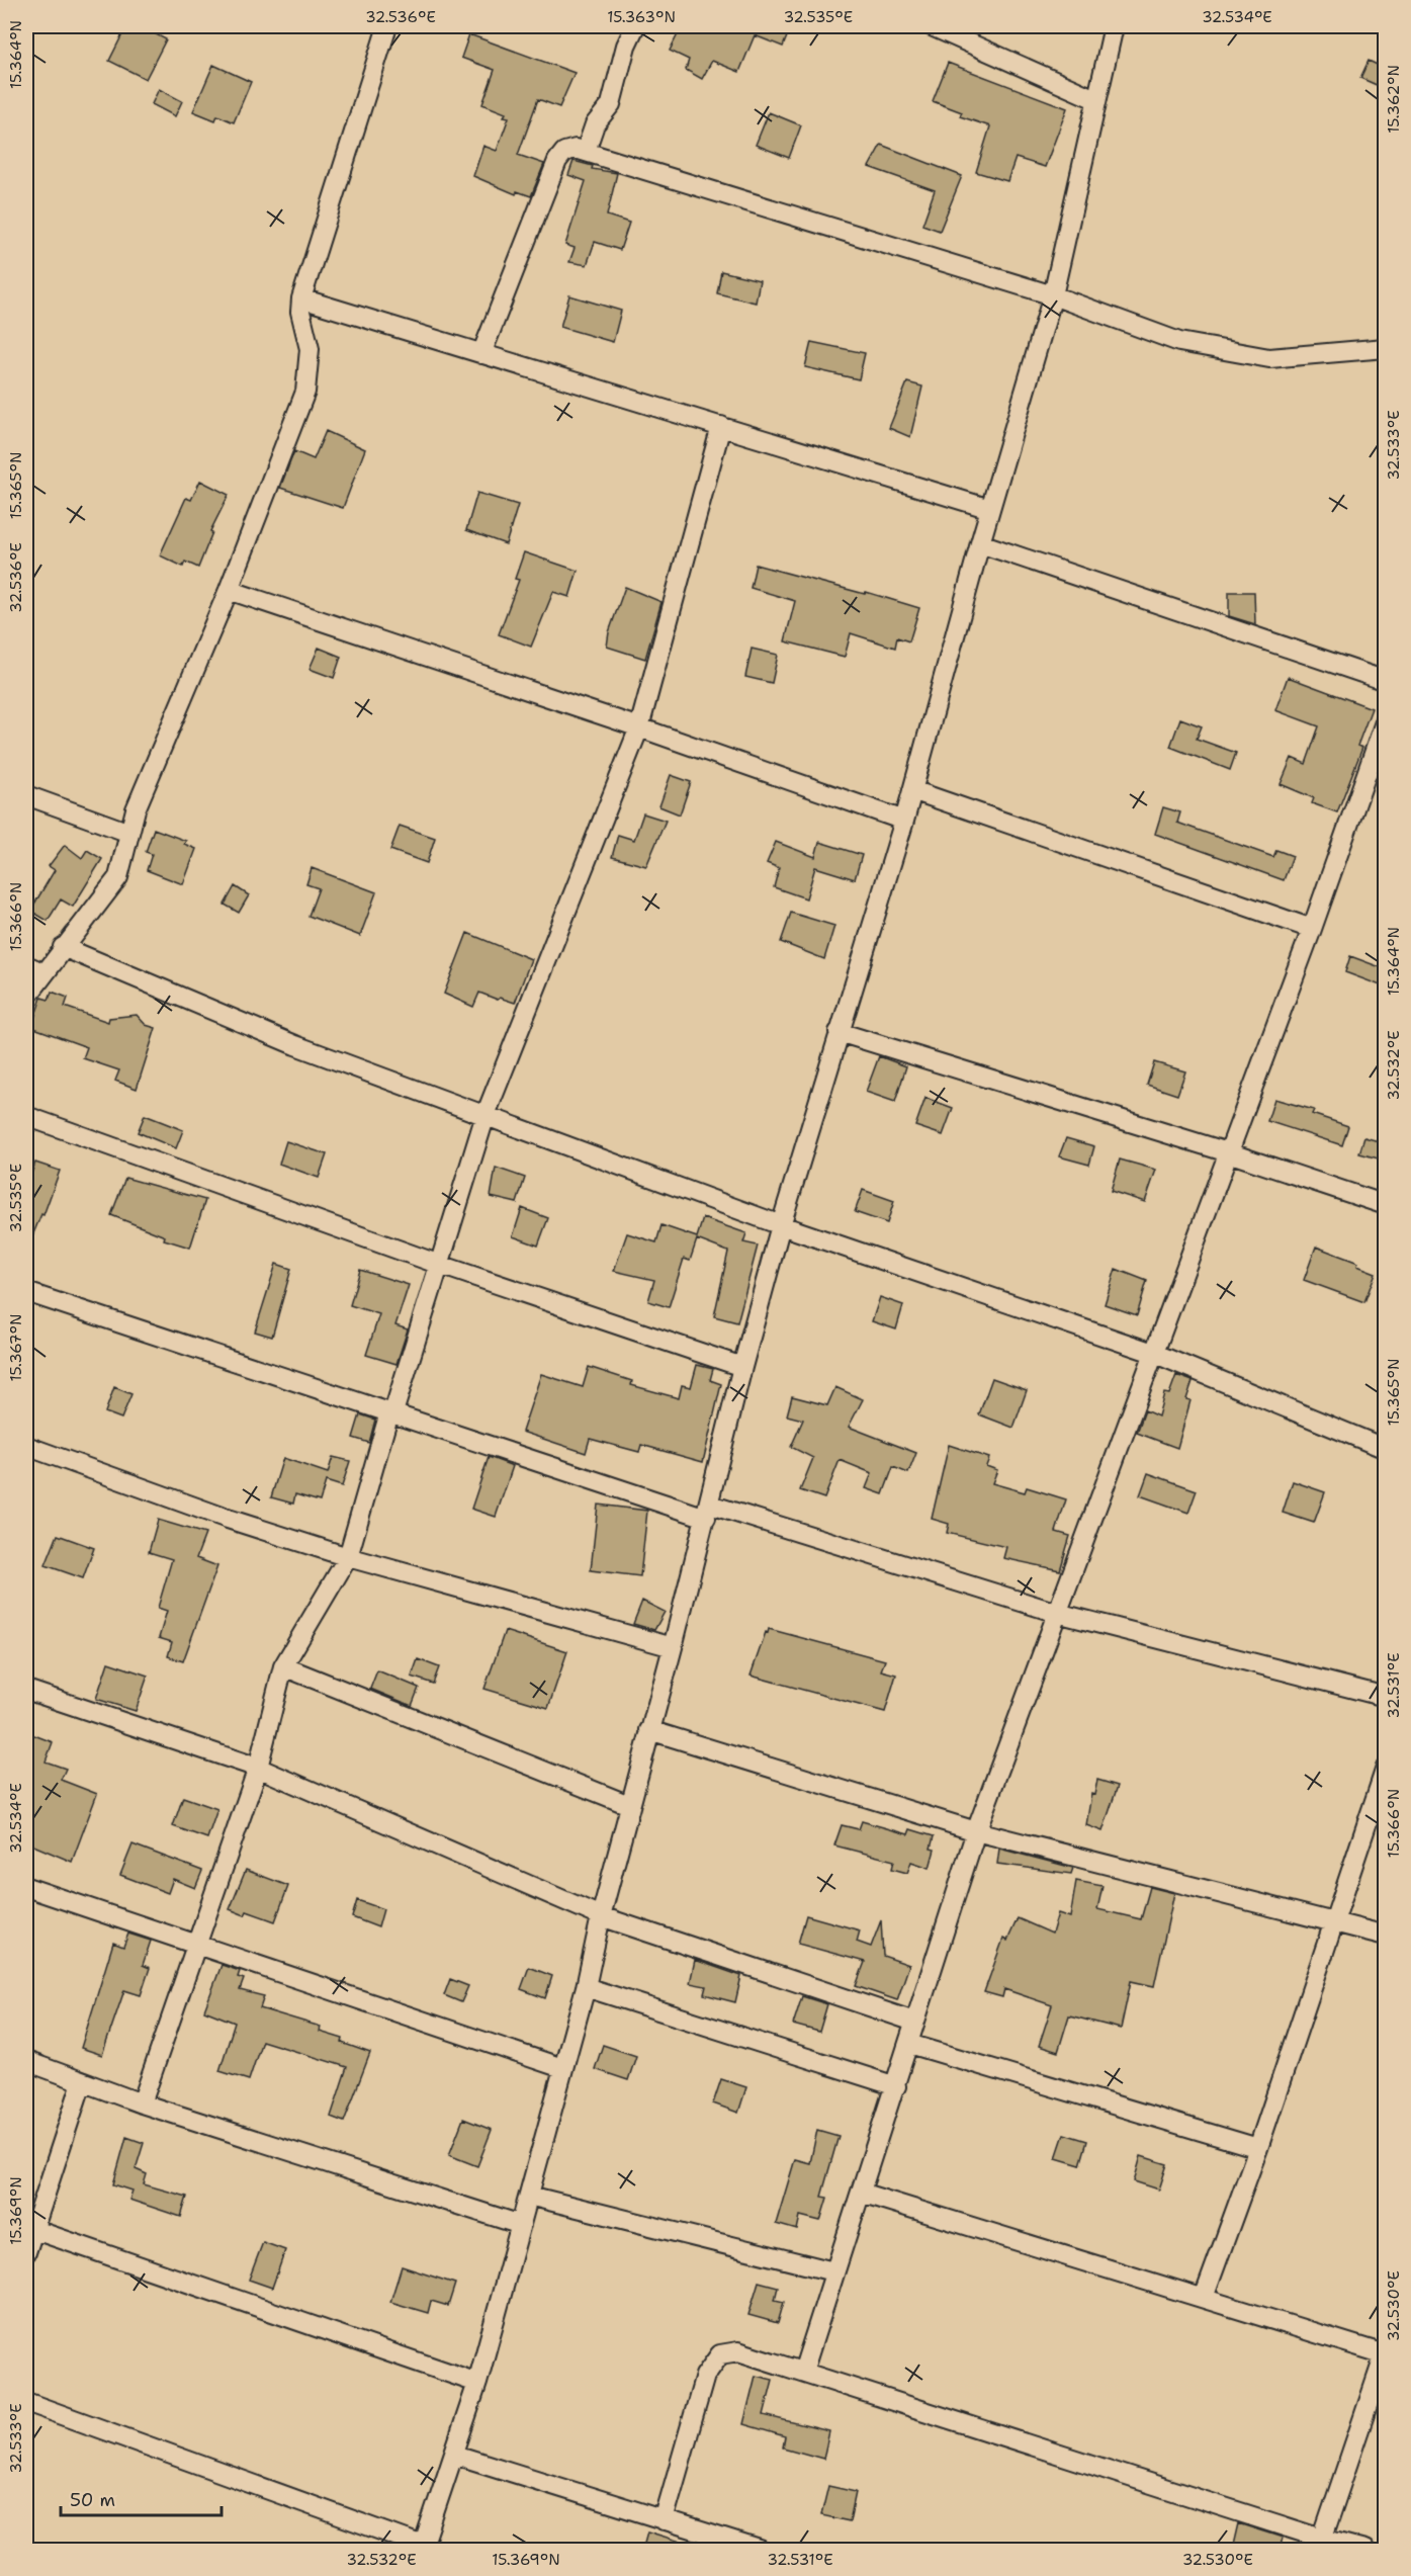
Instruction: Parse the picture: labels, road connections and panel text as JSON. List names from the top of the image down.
{
  "scale_bar": "50 m",
  "coordinates": [
    "32.536°E",
    "15.363°N",
    "32.535°E",
    "32.534°E",
    "15.364°N",
    "15.362°N",
    "32.533°E",
    "15.365°N",
    "15.366°N",
    "32.532°E",
    "15.367°N",
    "32.531°E",
    "15.369°N",
    "32.530°E"
  ]
}
